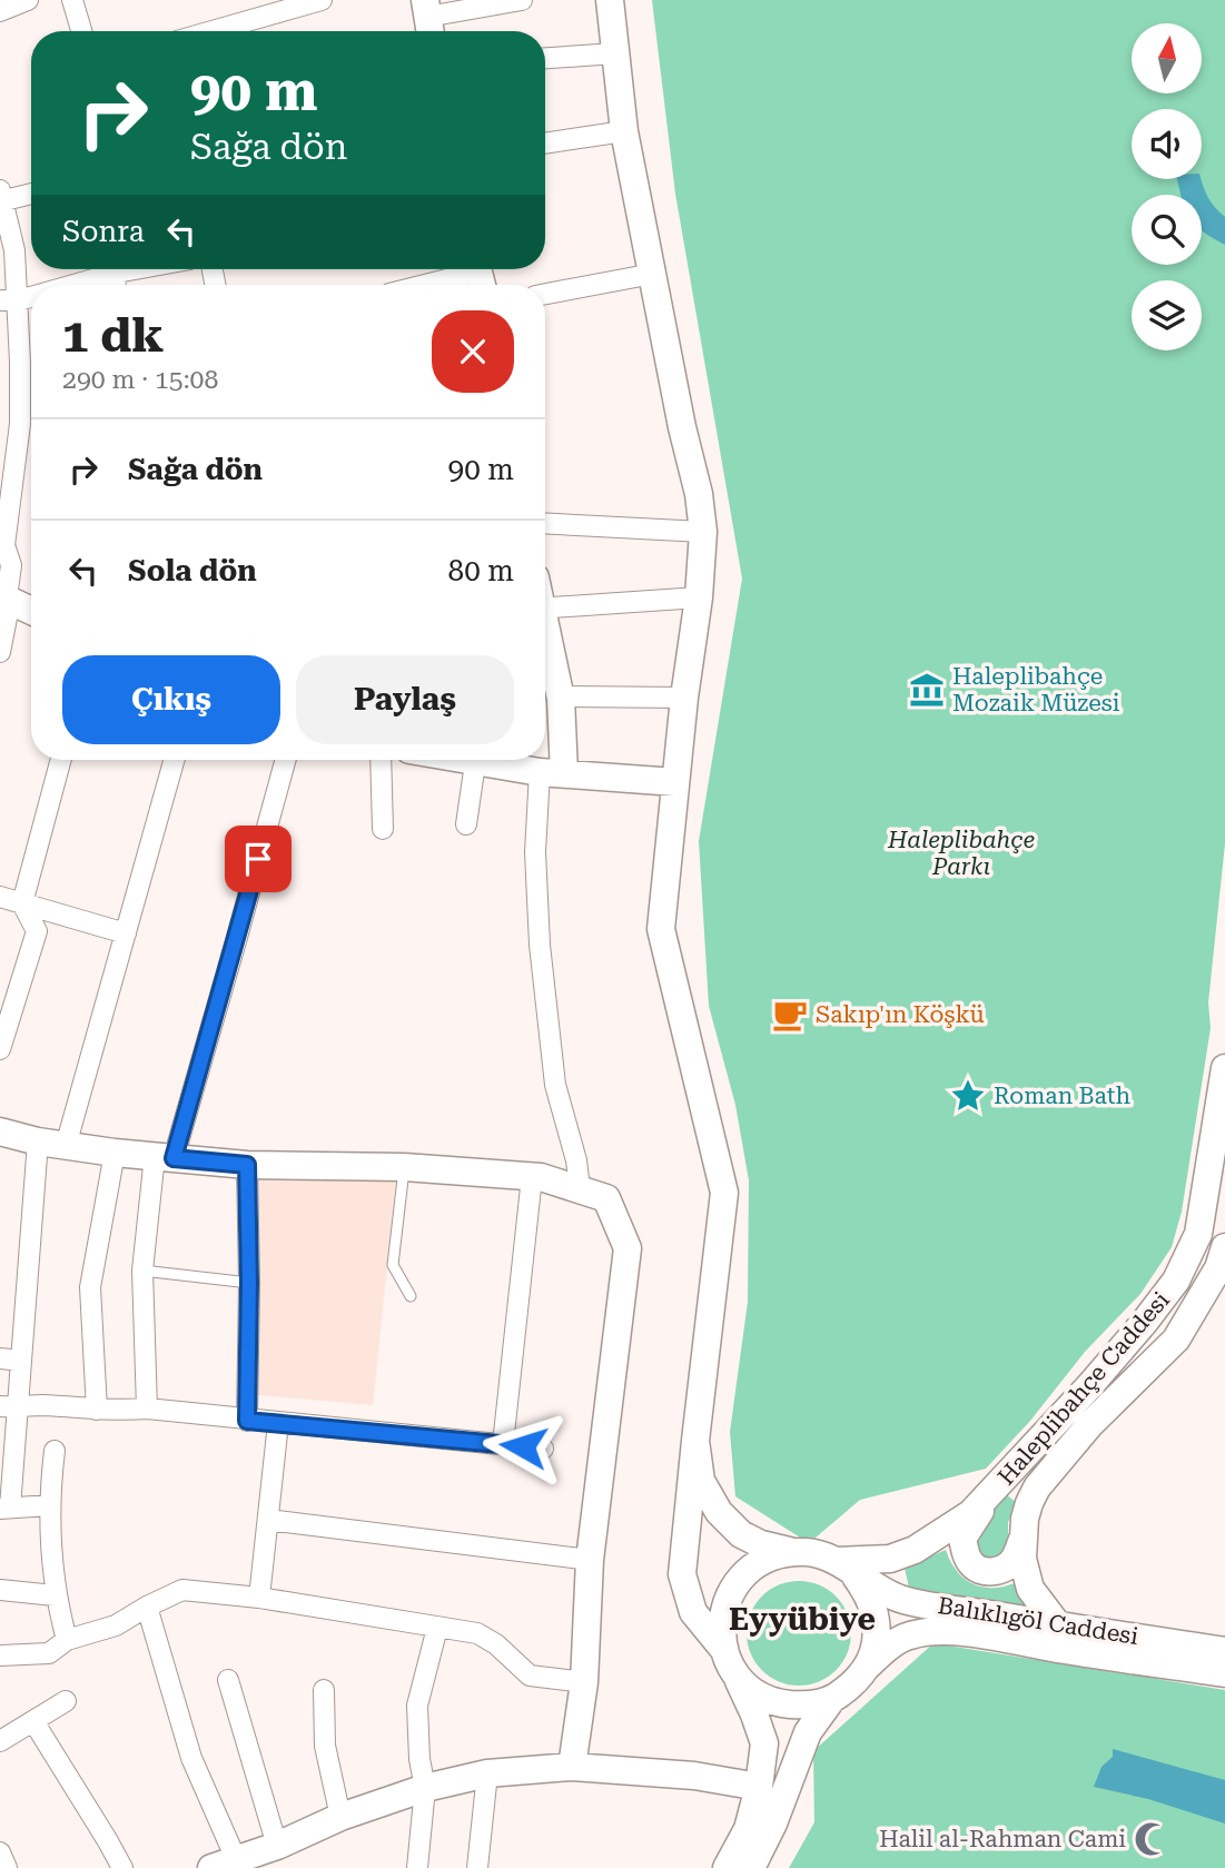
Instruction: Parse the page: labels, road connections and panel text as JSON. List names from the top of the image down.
{
  "streets": {
    "street": ["Haleplibahçe Caddesi", "Balıklıgöl Caddesi"]
  },
  "crossings": [
    ["Haleplibahçe Caddesi", "Balıklıgöl Caddesi"]
  ],
  "districts": ["Eyyübiye"],
  "parks": ["Haleplibahçe Parkı"],
  "places": {
    "museum": ["Haleplibahçe Mozaik Müzesi"],
    "cafe": ["Sakıp'ın Köşkü"],
    "place": ["Roman Bath"],
    "mosque": ["Halil al-Rahman Cami"]
  },
  "north": "top",
  "page": {
    "turn": ["90 m", "Sağa dön"],
    "then": "Sonra",
    "heading": ["1 dk", "290 m · 15:08"],
    "list": [
      {
        "name": "Sağa dön",
        "value": "90 m"
      },
      {
        "name": "Sola dön",
        "value": "80 m"
      }
    ],
    "buttons": ["Çıkış", "Paylaş"]
  }
}
